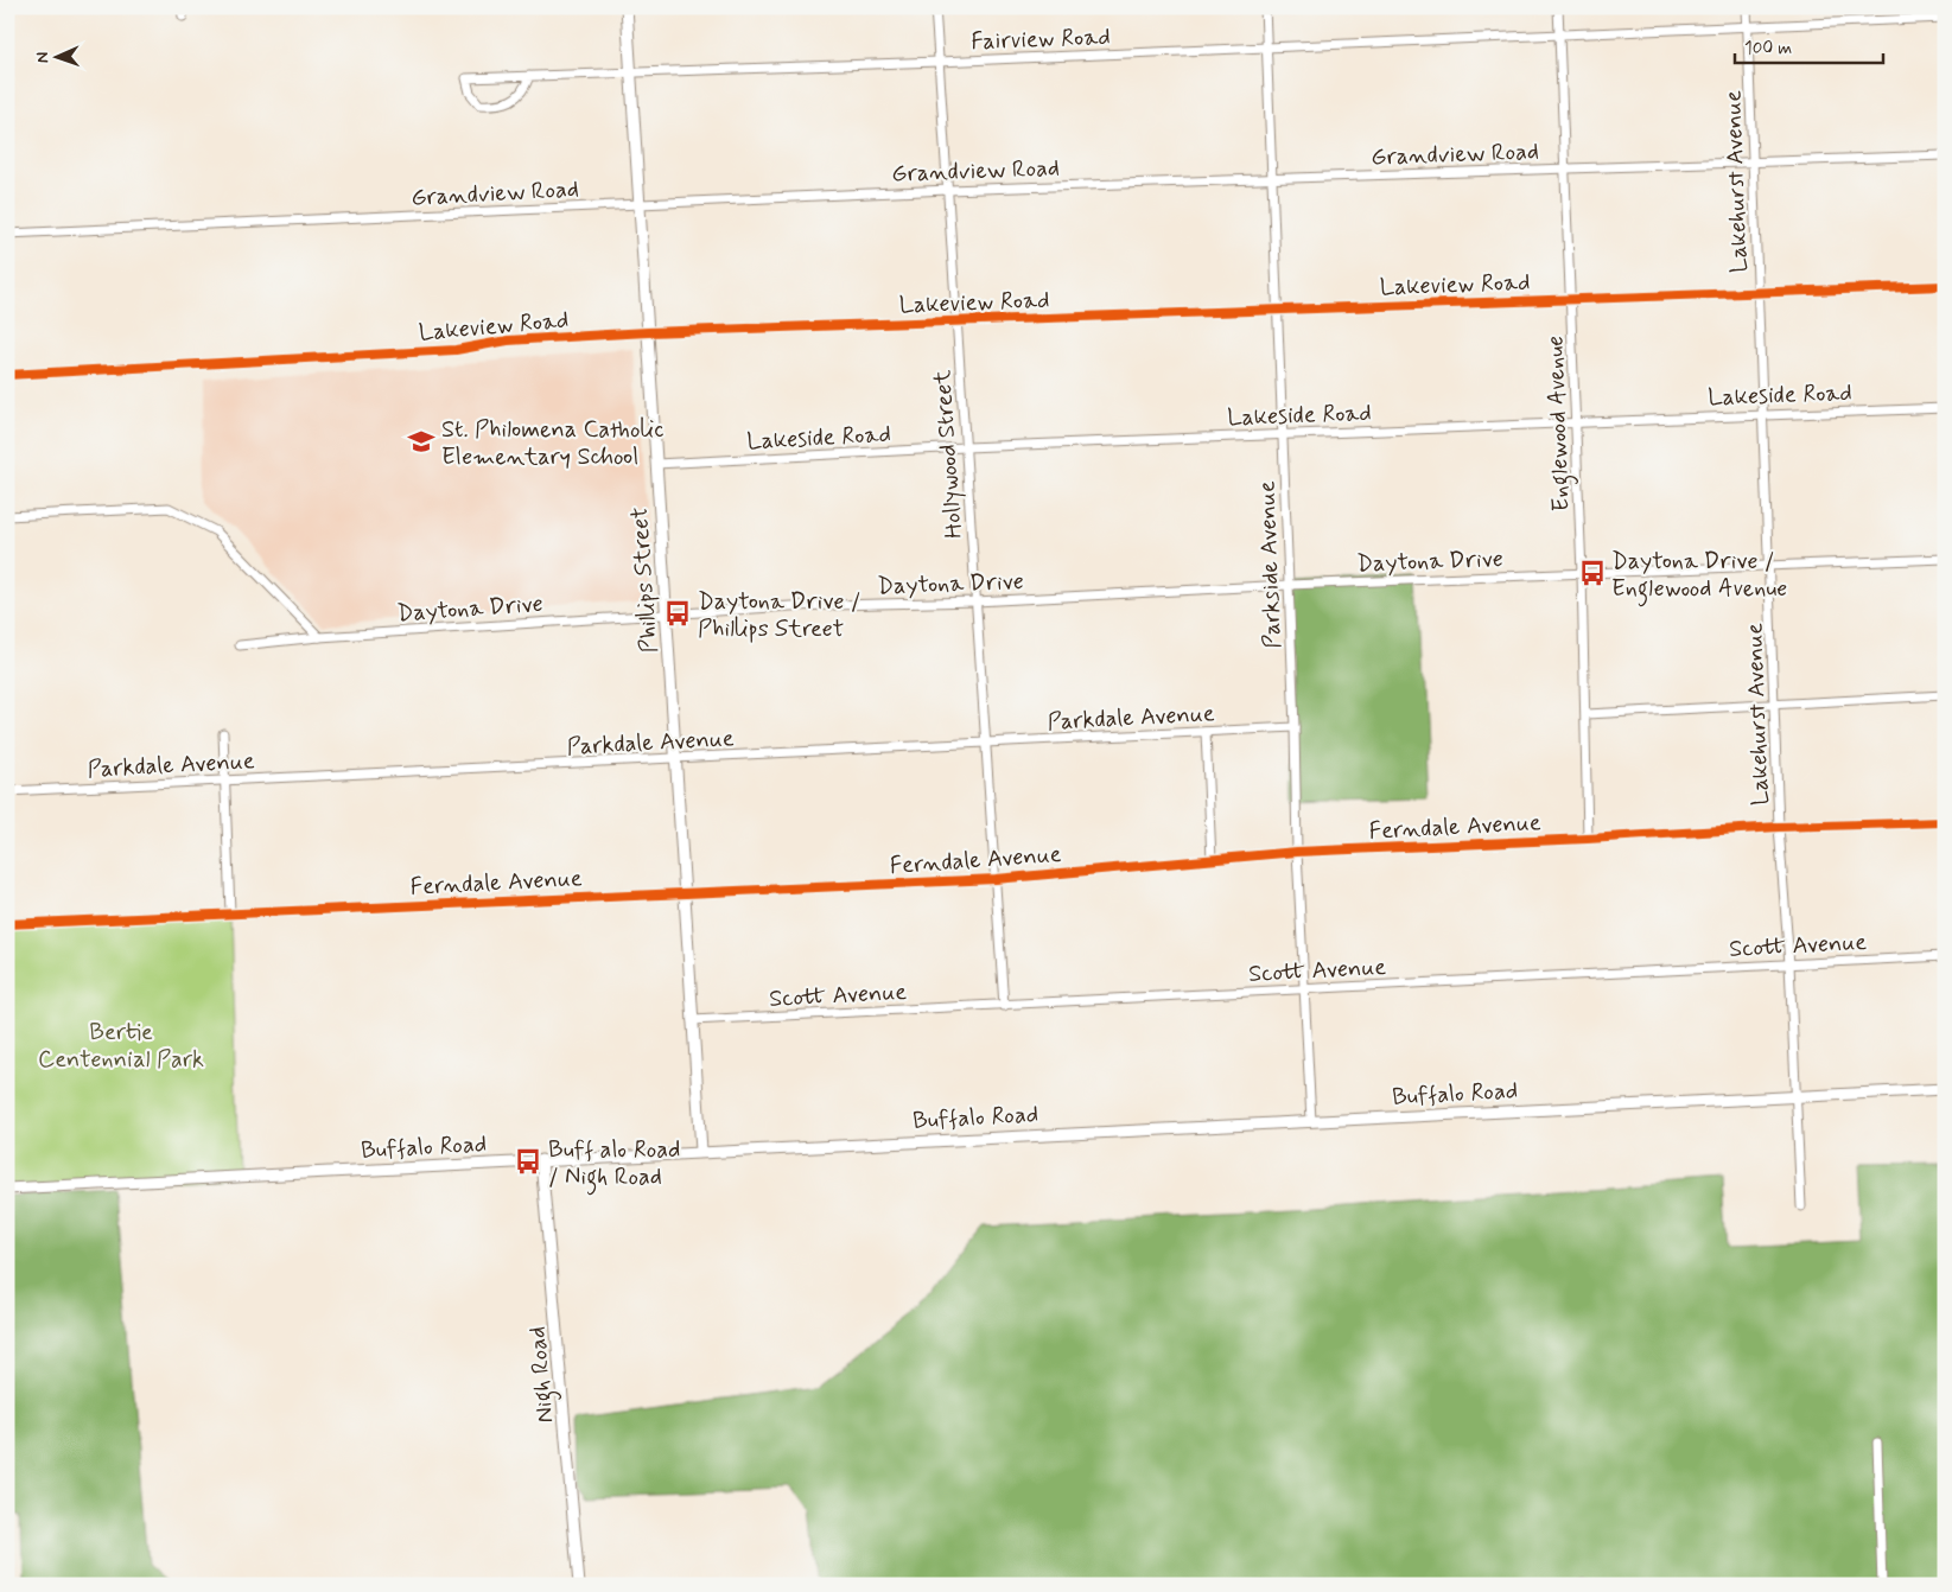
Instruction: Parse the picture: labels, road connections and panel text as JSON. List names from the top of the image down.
{
  "streets": {
    "street": [
      "Fairview Road",
      "Grandview Road",
      "Lakehurst Avenue",
      "Lakeview Road",
      "Lakeside Road",
      "Englewood Avenue",
      "Hollywood Street",
      "Daytona Drive",
      "Parkside Avenue",
      "Phillips Street",
      "Parkdale Avenue",
      "Ferndale Avenue",
      "Scott Avenue",
      "Buffalo Road",
      "Nigh Road"
    ]
  },
  "crossings": [
    ["Fairview Road", "Lakehurst Avenue"],
    ["Fairview Road", "Englewood Avenue"],
    ["Fairview Road", "Hollywood Street"],
    ["Fairview Road", "Parkside Avenue"],
    ["Fairview Road", "Phillips Street"],
    ["Grandview Road", "Lakehurst Avenue"],
    ["Grandview Road", "Englewood Avenue"],
    ["Grandview Road", "Hollywood Street"],
    ["Grandview Road", "Parkside Avenue"],
    ["Grandview Road", "Phillips Street"],
    ["Lakehurst Avenue", "Lakeview Road"],
    ["Lakehurst Avenue", "Lakeside Road"],
    ["Lakehurst Avenue", "Daytona Drive"],
    ["Lakehurst Avenue", "Ferndale Avenue"],
    ["Lakehurst Avenue", "Scott Avenue"],
    ["Lakehurst Avenue", "Buffalo Road"],
    ["Lakeview Road", "Englewood Avenue"],
    ["Lakeview Road", "Hollywood Street"],
    ["Lakeview Road", "Parkside Avenue"],
    ["Lakeview Road", "Phillips Street"],
    ["Lakeside Road", "Englewood Avenue"],
    ["Lakeside Road", "Hollywood Street"],
    ["Lakeside Road", "Parkside Avenue"],
    ["Lakeside Road", "Phillips Street"],
    ["Englewood Avenue", "Daytona Drive"],
    ["Englewood Avenue", "Ferndale Avenue"],
    ["Hollywood Street", "Daytona Drive"],
    ["Hollywood Street", "Parkdale Avenue"],
    ["Hollywood Street", "Ferndale Avenue"],
    ["Hollywood Street", "Scott Avenue"],
    ["Daytona Drive", "Parkside Avenue"],
    ["Daytona Drive", "Phillips Street"],
    ["Parkside Avenue", "Parkdale Avenue"],
    ["Parkside Avenue", "Ferndale Avenue"],
    ["Parkside Avenue", "Scott Avenue"],
    ["Parkside Avenue", "Buffalo Road"],
    ["Phillips Street", "Parkdale Avenue"],
    ["Phillips Street", "Ferndale Avenue"],
    ["Phillips Street", "Scott Avenue"],
    ["Phillips Street", "Buffalo Road"],
    ["Buffalo Road", "Nigh Road"]
  ],
  "parks": ["Bertie Centennial Park"],
  "places": {
    "school or university": ["St. Philomena Catholic Elementary School"],
    "bus stop": ["Daytona Drive / Englewood Avenue", "Daytona Drive / Phillips Street", "Buff alo Road / Nigh Road"]
  },
  "scale_bar": "100 m",
  "north": "left"
}
